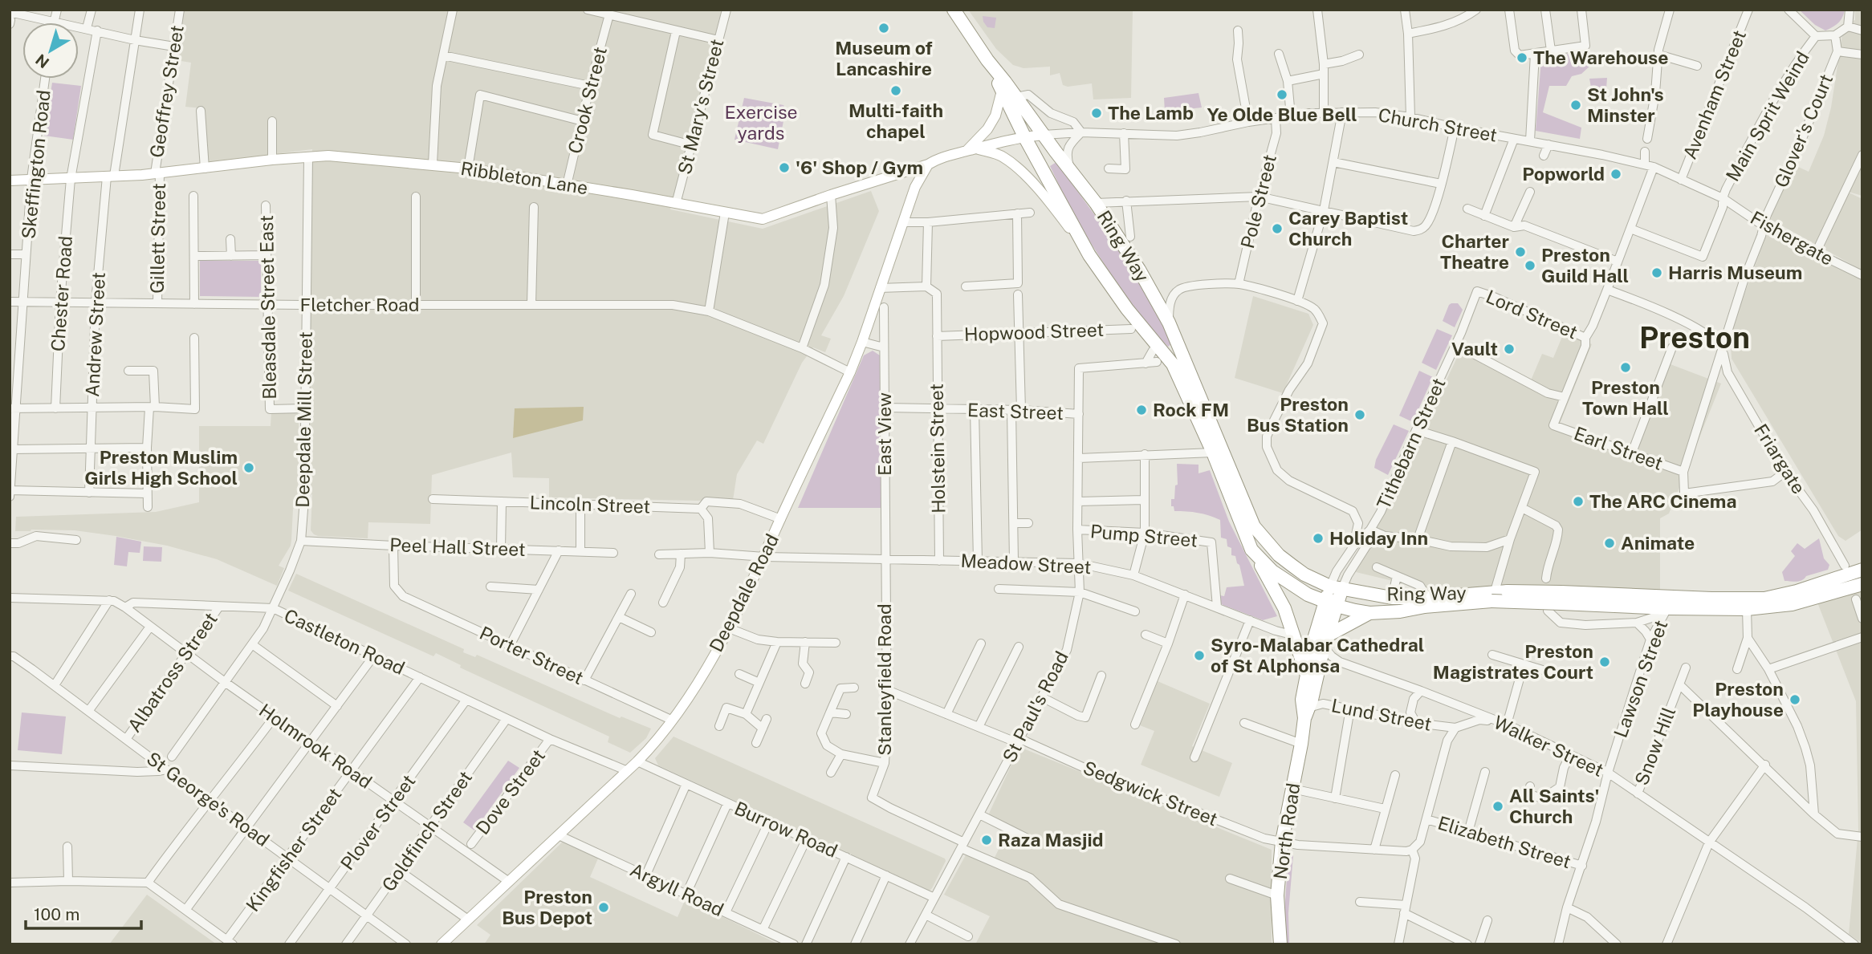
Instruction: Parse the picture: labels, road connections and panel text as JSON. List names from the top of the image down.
{
  "streets": {
    "highway": ["Ring Way", "North Road"],
    "main road": ["Ribbleton Lane", "Deepdale Road"],
    "street": [
      "Geoffrey Street",
      "Avenham Street",
      "Crook Street",
      "St Mary's Street",
      "Main Sprit Weind",
      "Church Street",
      "Glover's Court",
      "Skeffington Road",
      "Pole Street",
      "Gillett Street",
      "Fishergate",
      "Chester Road",
      "Fletcher Road",
      "Bleasdale Street East",
      "Lord Street",
      "Hopwood Street",
      "Andrew Street",
      "East Street",
      "Deepdale Mill Street",
      "East View",
      "Tithebarn Street",
      "Holstein Street",
      "Earl Street",
      "Friargate",
      "Lincoln Street",
      "Pump Street",
      "Peel Hall Street",
      "Meadow Street",
      "Castleton Road",
      "Porter Street",
      "Albatross Street",
      "Lawson Street",
      "Stanleyfield Road",
      "St Paul's Road",
      "Lund Street",
      "Holmrook Road",
      "Walker Street",
      "Snow Hill",
      "Dove Street",
      "Sedgwick Street",
      "St George's Road",
      "Plover Street",
      "Burrow Road",
      "Goldfinch Street",
      "Elizabeth Street",
      "Kingfisher Street",
      "Argyll Road"
    ]
  },
  "crossings": [
    ["Geoffrey Street", "Ribbleton Lane"],
    ["Geoffrey Street", "Gillett Street"],
    ["Avenham Street", "Church Street"],
    ["Crook Street", "Ribbleton Lane"],
    ["St Mary's Street", "Ribbleton Lane"],
    ["Main Sprit Weind", "Church Street"],
    ["Main Sprit Weind", "Fishergate"],
    ["Church Street", "Ribbleton Lane"],
    ["Church Street", "Pole Street"],
    ["Church Street", "Fishergate"],
    ["Church Street", "Ring Way"],
    ["Glover's Court", "Fishergate"],
    ["Glover's Court", "Earl Street"],
    ["Glover's Court", "Friargate"],
    ["Skeffington Road", "Ribbleton Lane"],
    ["Skeffington Road", "Fletcher Road"],
    ["Ribbleton Lane", "Gillett Street"],
    ["Ribbleton Lane", "Ring Way"],
    ["Ribbleton Lane", "Chester Road"],
    ["Ribbleton Lane", "Andrew Street"],
    ["Ribbleton Lane", "Deepdale Mill Street"],
    ["Ribbleton Lane", "Deepdale Road"],
    ["Gillett Street", "Fletcher Road"],
    ["Ring Way", "Tithebarn Street"],
    ["Ring Way", "Lawson Street"],
    ["Ring Way", "Walker Street"],
    ["Ring Way", "North Road"],
    ["Chester Road", "Fletcher Road"],
    ["Fletcher Road", "Bleasdale Street East"],
    ["Fletcher Road", "Andrew Street"],
    ["Fletcher Road", "Deepdale Mill Street"],
    ["Fletcher Road", "Deepdale Road"],
    ["Bleasdale Street East", "Deepdale Mill Street"],
    ["Lord Street", "Tithebarn Street"],
    ["Hopwood Street", "Holstein Street"],
    ["East Street", "East View"],
    ["East Street", "Holstein Street"],
    ["East Street", "St Paul's Road"],
    ["Deepdale Mill Street", "Peel Hall Street"],
    ["Deepdale Mill Street", "Castleton Road"],
    ["Deepdale Mill Street", "Holmrook Road"],
    ["East View", "Meadow Street"],
    ["East View", "Stanleyfield Road"],
    ["Holstein Street", "Meadow Street"],
    ["Lincoln Street", "Deepdale Road"],
    ["Pump Street", "Meadow Street"],
    ["Pump Street", "St Paul's Road"],
    ["Peel Hall Street", "Porter Street"],
    ["Meadow Street", "Deepdale Road"],
    ["Meadow Street", "Stanleyfield Road"],
    ["Meadow Street", "St Paul's Road"],
    ["Deepdale Road", "Castleton Road"],
    ["Deepdale Road", "Porter Street"],
    ["Deepdale Road", "Holmrook Road"],
    ["Deepdale Road", "Burrow Road"],
    ["Deepdale Road", "Argyll Road"],
    ["Castleton Road", "Albatross Street"],
    ["Castleton Road", "Holmrook Road"],
    ["Castleton Road", "Dove Street"],
    ["Castleton Road", "Plover Street"],
    ["Castleton Road", "Goldfinch Street"],
    ["Castleton Road", "Kingfisher Street"],
    ["Albatross Street", "Holmrook Road"],
    ["Albatross Street", "St George's Road"],
    ["Lawson Street", "Walker Street"],
    ["Lawson Street", "Elizabeth Street"],
    ["Stanleyfield Road", "St Paul's Road"],
    ["Stanleyfield Road", "Sedgwick Street"],
    ["St Paul's Road", "Sedgwick Street"],
    ["St Paul's Road", "Burrow Road"],
    ["Lund Street", "Walker Street"],
    ["Lund Street", "North Road"],
    ["Holmrook Road", "Plover Street"],
    ["Holmrook Road", "Goldfinch Street"],
    ["Holmrook Road", "Kingfisher Street"],
    ["Walker Street", "Snow Hill"],
    ["Walker Street", "North Road"],
    ["Sedgwick Street", "North Road"],
    ["St George's Road", "Plover Street"],
    ["St George's Road", "Goldfinch Street"],
    ["St George's Road", "Kingfisher Street"]
  ],
  "districts": ["Preston"],
  "parks": ["Exercise yards"],
  "places": [
    "Museum of Lancashire",
    "The Warehouse",
    "Multi-faith chapel",
    "Ye Olde Blue Bell",
    "St John's Minster",
    "The Lamb",
    "'6' Shop / Gym",
    "Popworld",
    "Carey Baptist Church",
    "Charter Theatre",
    "Preston Guild Hall",
    "Harris Museum",
    "Vault",
    "Preston Town Hall",
    "Rock FM",
    "Preston Bus Station",
    "Preston Muslim Girls High School",
    "The ARC Cinema",
    "Holiday Inn",
    "Animate",
    "Syro-Malabar Cathedral of St Alphonsa",
    "Preston Magistrates Court",
    "Preston Playhouse",
    "All Saints' Church",
    "Raza Masjid",
    "Preston Bus Depot"
  ],
  "scale_bar": "100 m",
  "north": "bottom left"
}
